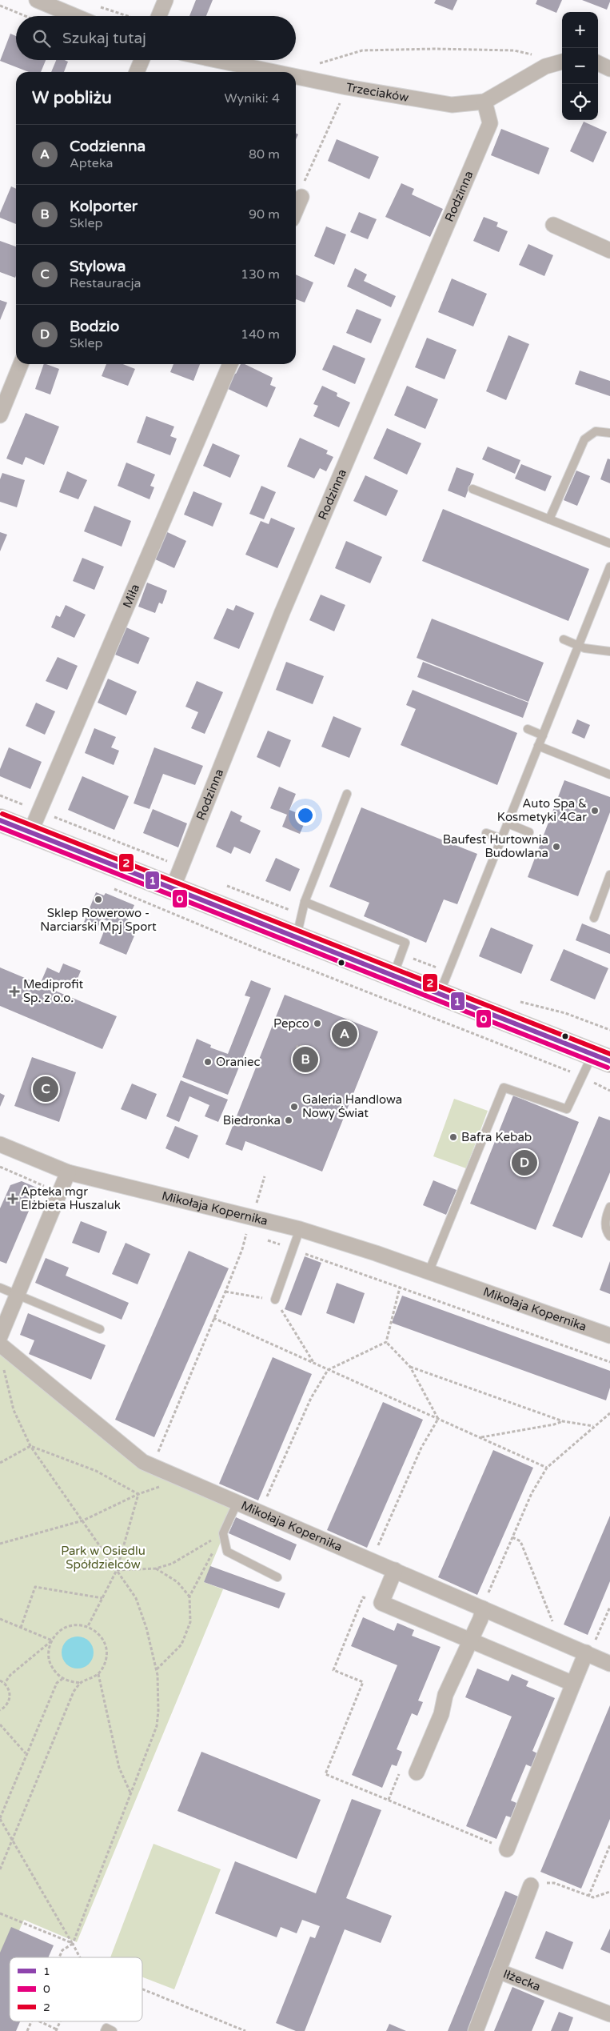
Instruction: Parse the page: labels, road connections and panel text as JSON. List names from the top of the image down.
{
  "streets": {
    "street": [
      "Trzeciaków",
      "Rodzinna",
      "Miła",
      "Mikołaja Kopernika",
      "Iłżecka"
    ]
  },
  "crossings": [
    ["Trzeciaków", "Rodzinna"]
  ],
  "parks": ["Park w Osiedlu Spółdzielców"],
  "places": {
    "other": [
      "Auto Spa & Kosmetyki 4Car",
      "Baufest Hurtownia Budowlana",
      "Sklep Rowerowo - Narciarski Mpj Sport",
      "Pepco",
      "Oraniec",
      "Galeria Handlowa Nowy Świat",
      "Biedronka",
      "Bafra Kebab"
    ],
    "health": ["Mediprofit Sp. z o.o.", "Apteka mgr Elżbieta Huszaluk"]
  },
  "lines": ["transit line 2", "transit line 1", "transit line 0"],
  "legend": ["1", "0", "2"],
  "page": {
    "map_buttons": ["+", "−"],
    "search": "Szukaj tutaj",
    "heading": ["W pobliżu", "Wyniki: 4"],
    "list": [
      {
        "mark": "A",
        "name": "Codzienna",
        "note": "Apteka",
        "value": "80 m"
      },
      {
        "mark": "B",
        "name": "Kolporter",
        "note": "Sklep",
        "value": "90 m"
      },
      {
        "mark": "C",
        "name": "Stylowa",
        "note": "Restauracja",
        "value": "130 m"
      },
      {
        "mark": "D",
        "name": "Bodzio",
        "note": "Sklep",
        "value": "140 m"
      }
    ],
    "pins": [
      "A",
      "B",
      "C",
      "D"
    ]
  }
}
